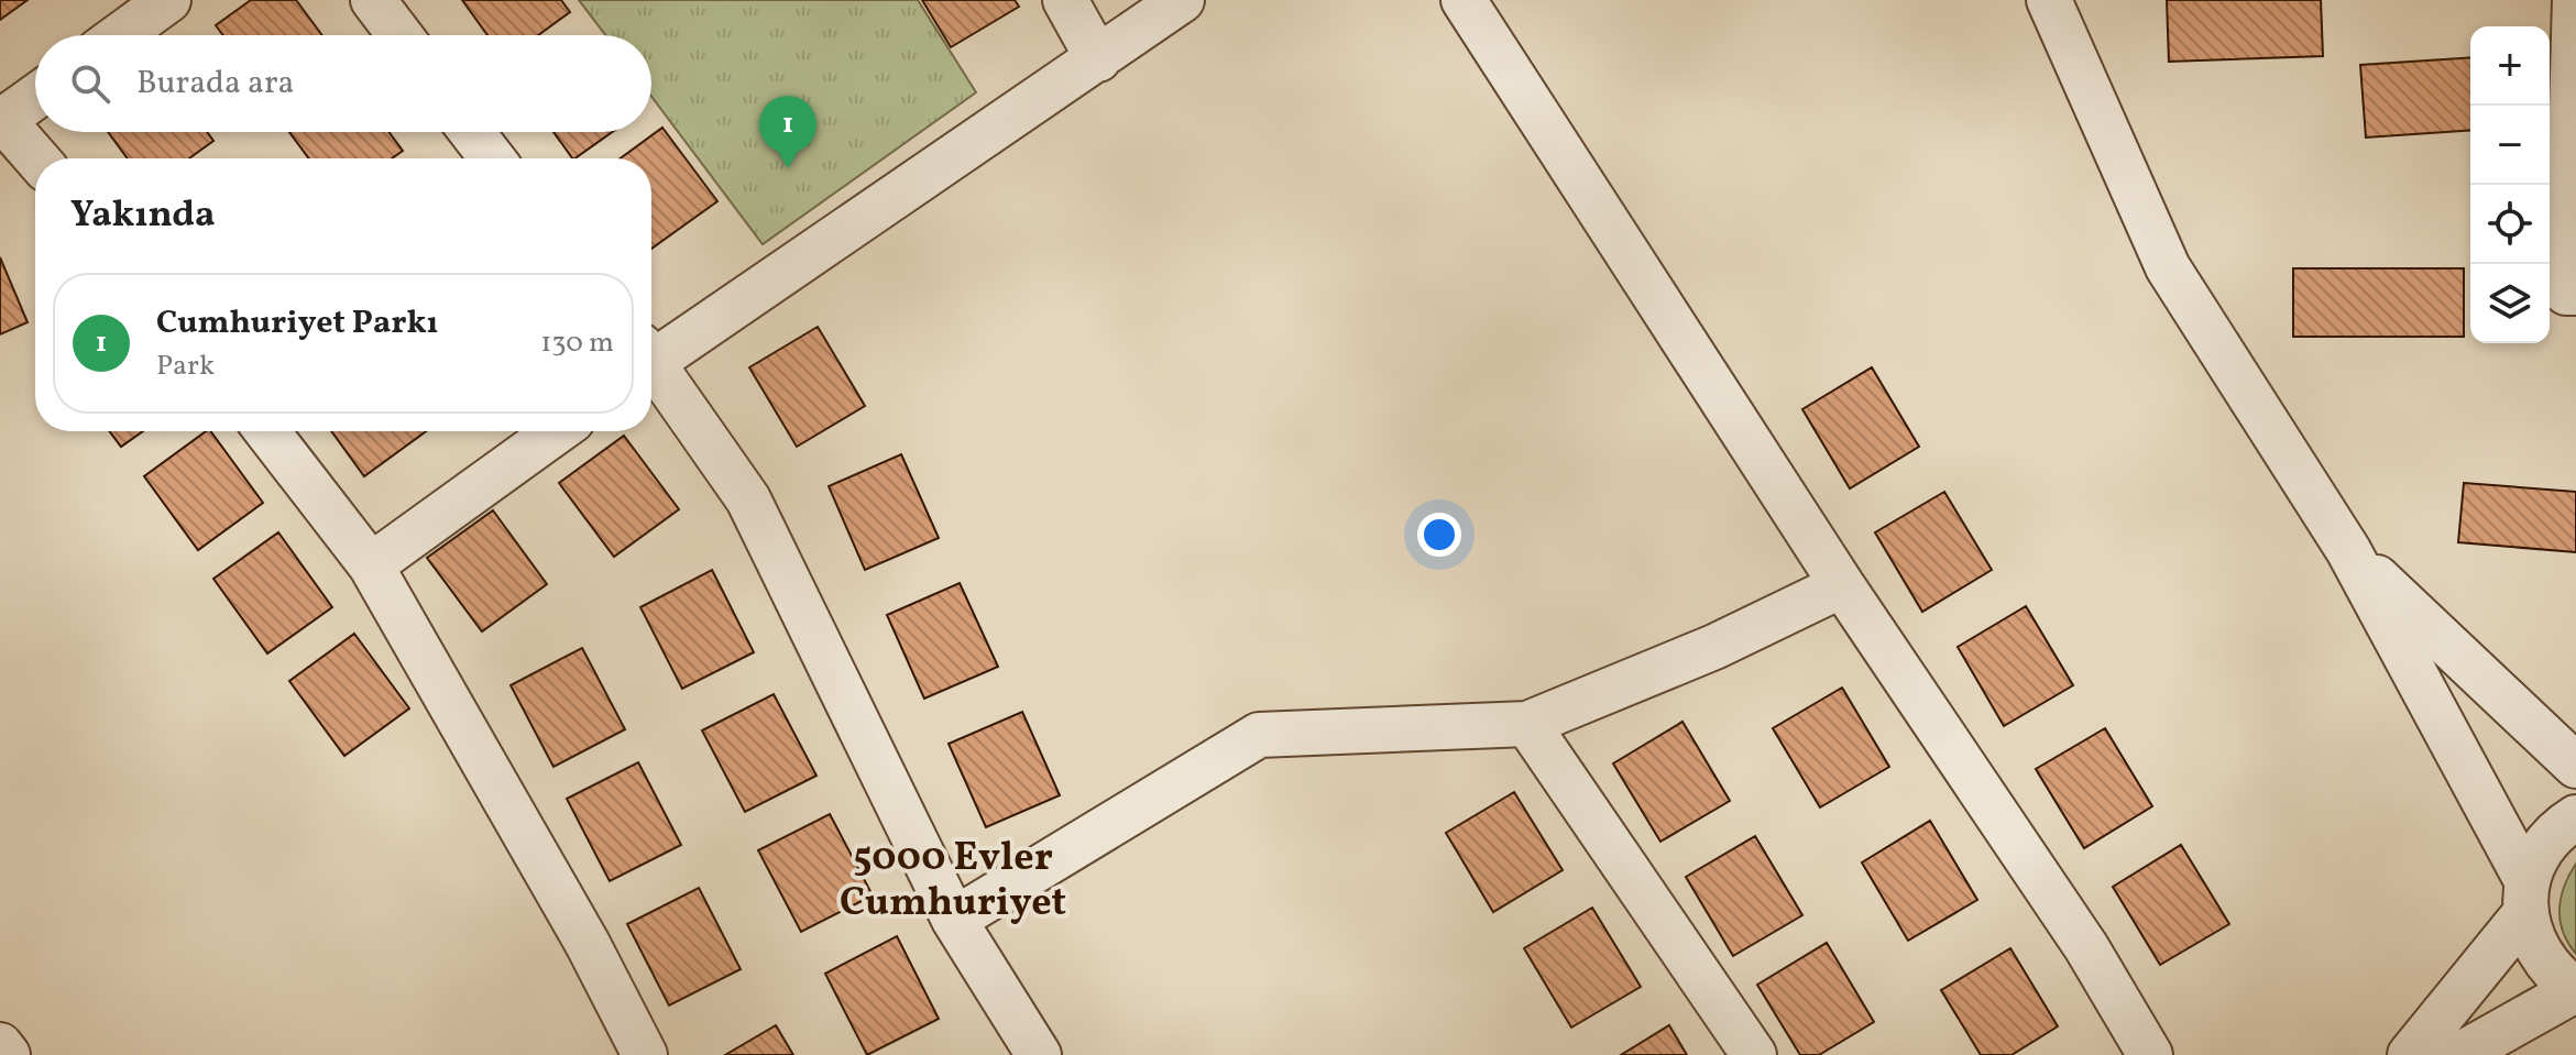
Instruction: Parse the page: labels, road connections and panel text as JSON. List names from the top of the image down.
{
  "districts": ["5000 Evler Cumhuriyet"],
  "page": {
    "map_buttons": ["+", "−"],
    "search": "Burada ara",
    "pins": "1",
    "heading": "Yakında",
    "list": [
      {
        "mark": "1",
        "name": "Cumhuriyet Parkı",
        "note": "Park",
        "value": "130 m"
      }
    ]
  }
}
